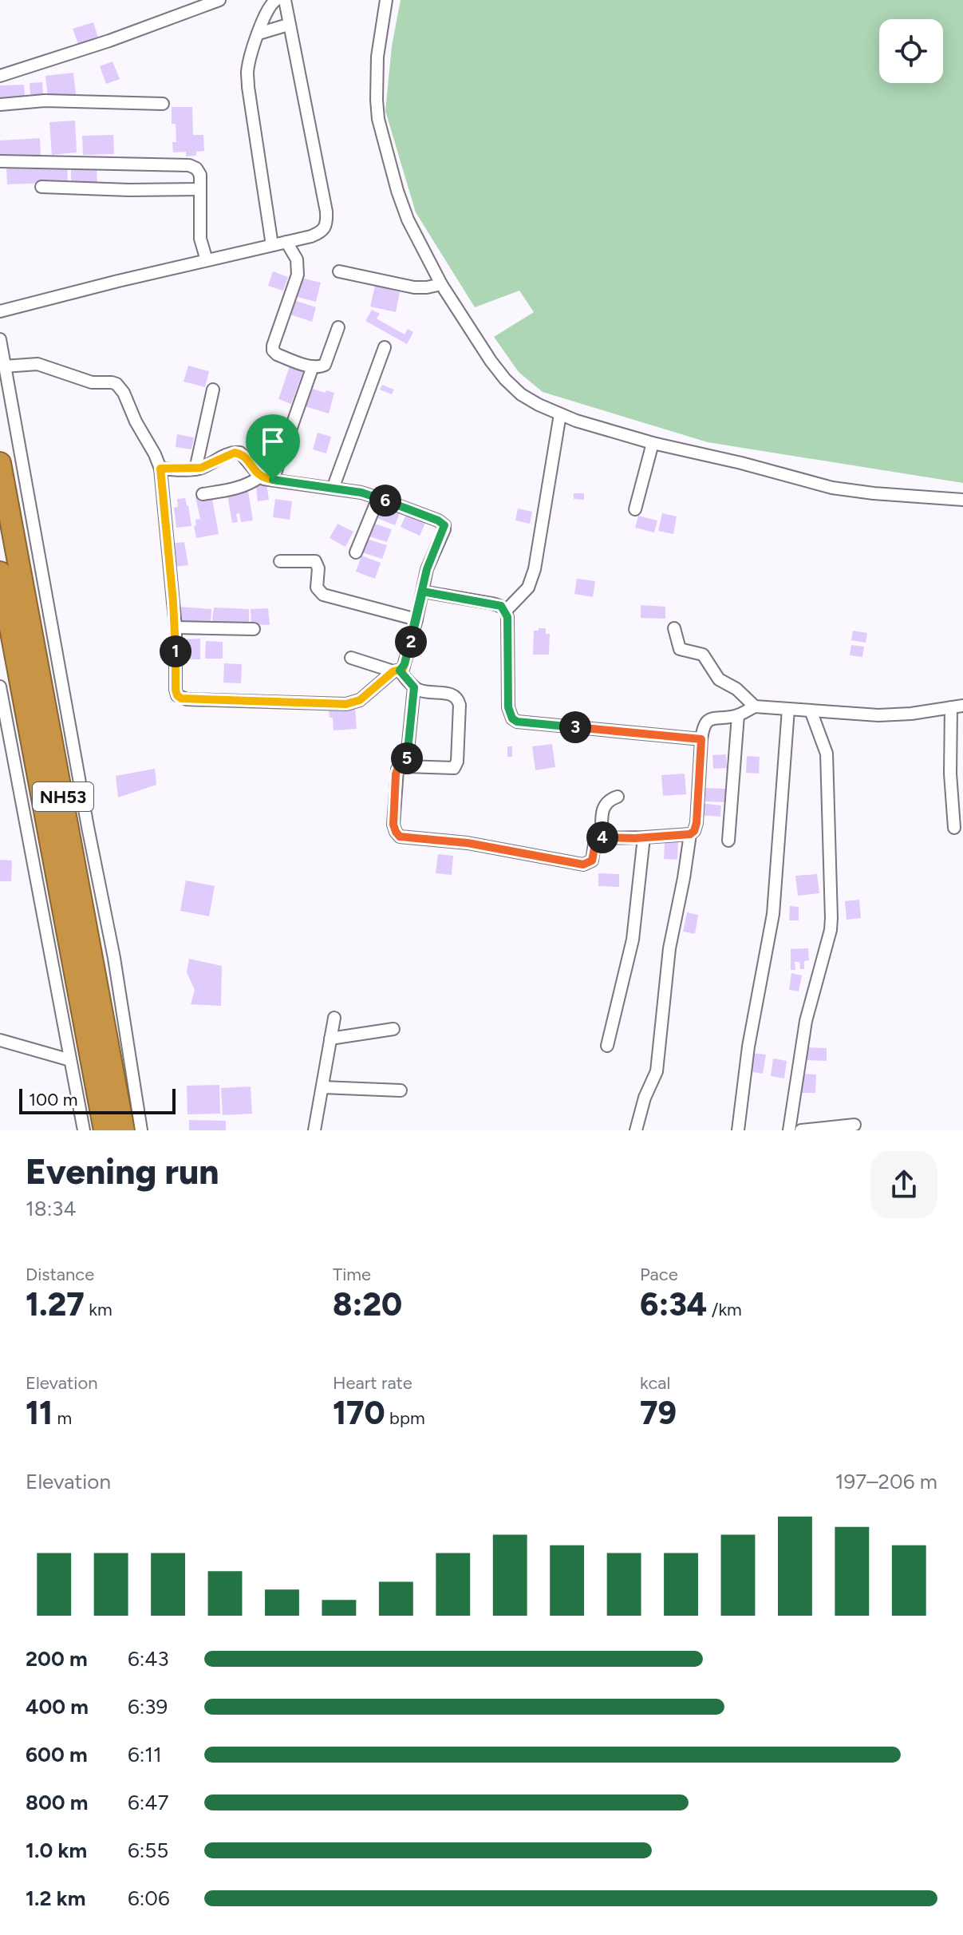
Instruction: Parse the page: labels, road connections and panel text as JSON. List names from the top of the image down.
{
  "streets": {
    "highway": ["NH53"]
  },
  "scale_bar": "100 m",
  "page": {
    "pins": [
      "6",
      "2",
      "1",
      "3",
      "5",
      "4"
    ],
    "scale": "100 m",
    "heading": ["Evening run", "18:34"],
    "stats": [
      ["Distance", "1.27 km"],
      ["Time", "8:20"],
      ["Pace", "6:34 /km"],
      ["Elevation", "11 m"],
      ["Heart rate", "170 bpm"],
      ["kcal", "79"]
    ],
    "chart": ["Elevation", "197–206 m"],
    "list": [
      {
        "name": "200 m",
        "note": "6:43"
      },
      {
        "name": "400 m",
        "note": "6:39"
      },
      {
        "name": "600 m",
        "note": "6:11"
      },
      {
        "name": "800 m",
        "note": "6:47"
      },
      {
        "name": "1.0 km",
        "note": "6:55"
      },
      {
        "name": "1.2 km",
        "note": "6:06"
      }
    ]
  }
}
